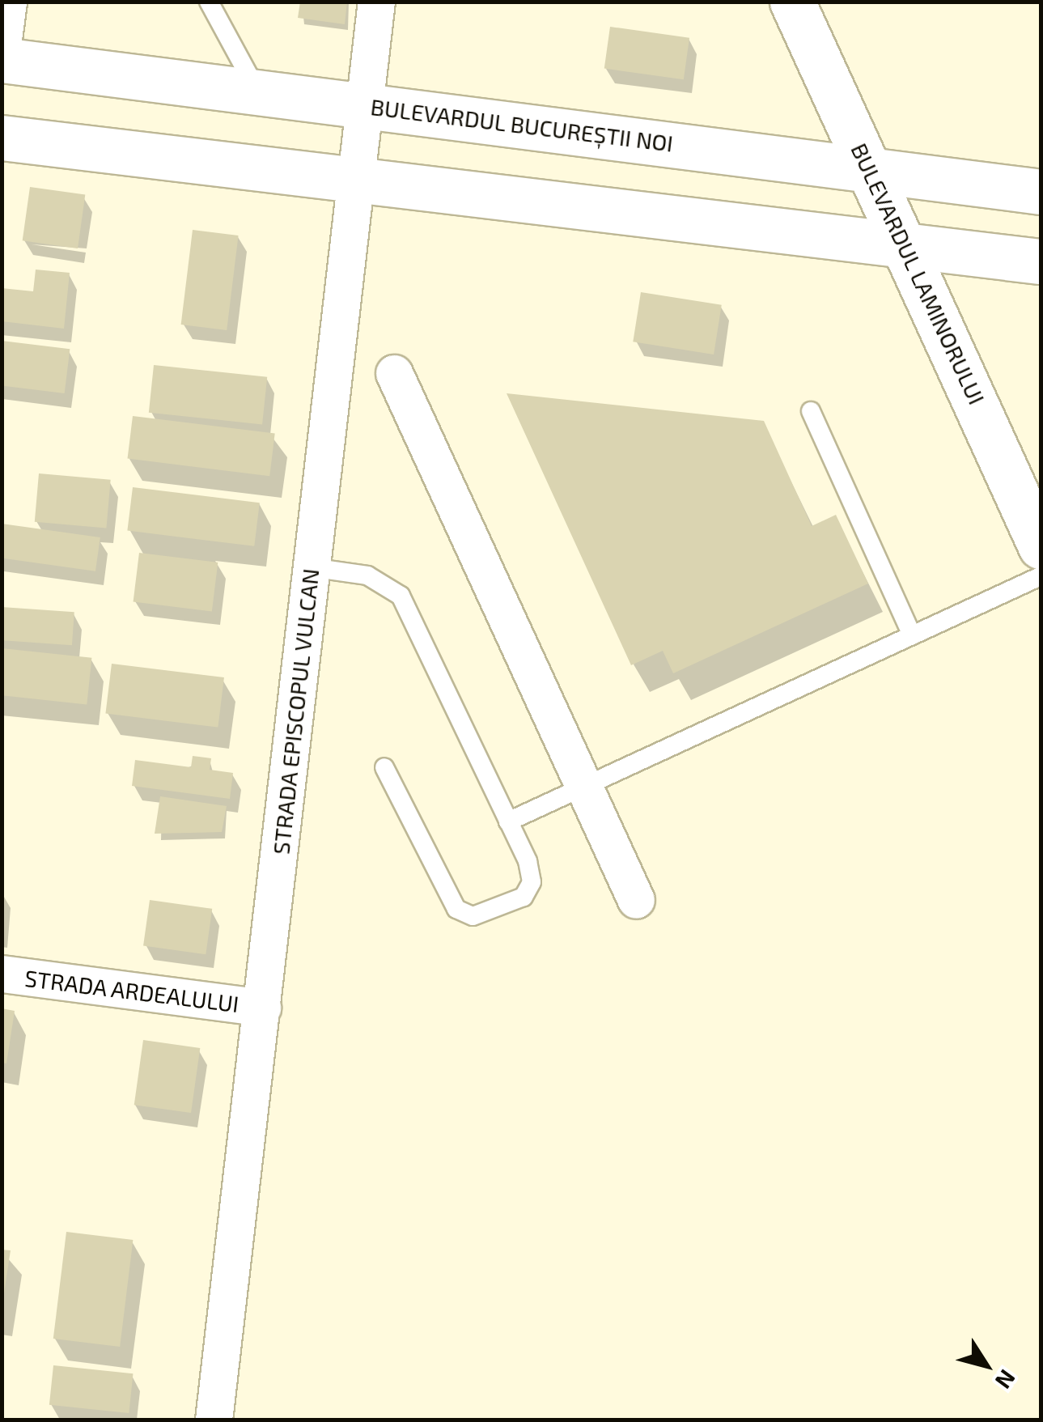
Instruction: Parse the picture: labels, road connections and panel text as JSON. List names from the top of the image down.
{
  "streets": {
    "main road": ["BULEVARDUL BUCUREȘTII NOI", "BULEVARDUL LAMINORULUI"],
    "street": ["STRADA EPISCOPUL VULCAN", "STRADA ARDEALULUI"]
  },
  "crossings": [
    ["BULEVARDUL BUCUREȘTII NOI", "BULEVARDUL LAMINORULUI"],
    ["BULEVARDUL BUCUREȘTII NOI", "STRADA EPISCOPUL VULCAN"],
    ["STRADA EPISCOPUL VULCAN", "STRADA ARDEALULUI"]
  ],
  "north": "bottom right"
}
